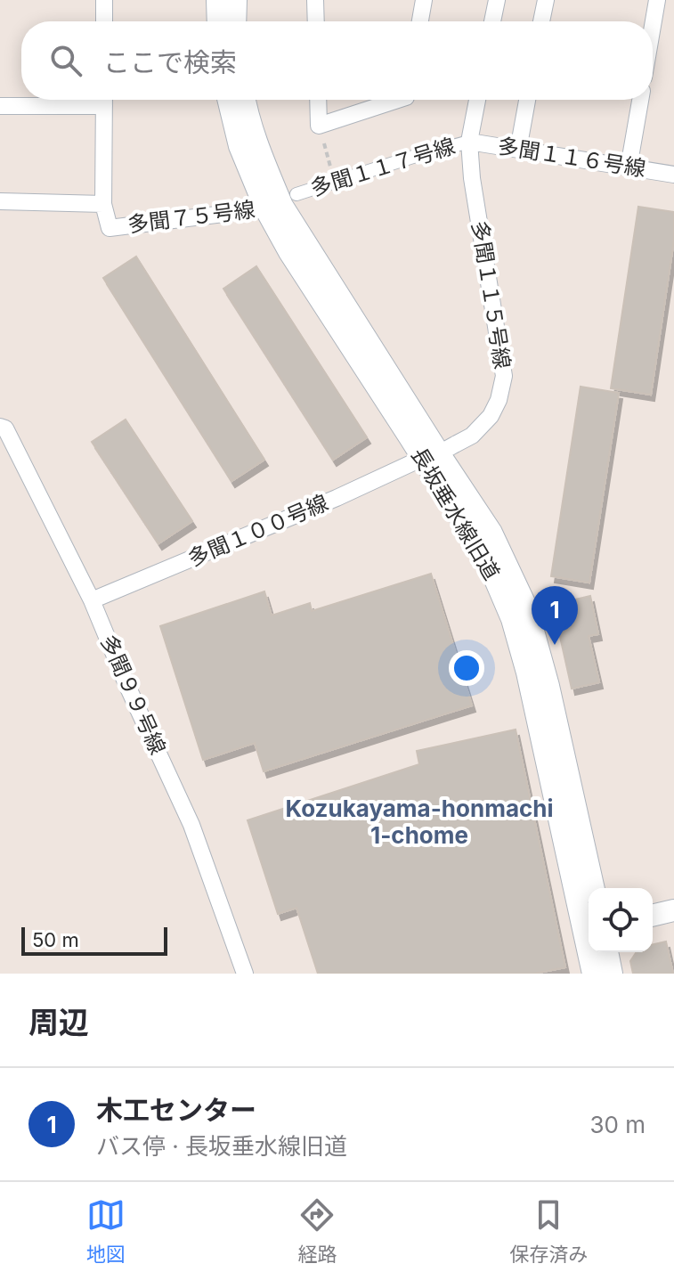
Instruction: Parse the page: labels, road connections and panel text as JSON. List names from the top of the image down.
{
  "streets": {
    "street": [
      "多聞１１６号線",
      "多聞１１７号線",
      "多聞７５号線",
      "多聞１１５号線",
      "長坂垂水線旧道",
      "多聞１００号線",
      "多聞９９号線"
    ]
  },
  "crossings": [
    ["多聞１１６号線", "多聞１１７号線"],
    ["多聞１１６号線", "多聞１１５号線"],
    ["多聞１１７号線", "多聞７５号線"],
    ["多聞１１７号線", "多聞１１５号線"],
    ["多聞１１７号線", "長坂垂水線旧道"],
    ["多聞７５号線", "長坂垂水線旧道"],
    ["多聞１１５号線", "長坂垂水線旧道"],
    ["多聞１１５号線", "多聞１００号線"],
    ["長坂垂水線旧道", "多聞１００号線"],
    ["多聞１００号線", "多聞９９号線"]
  ],
  "districts": ["Kozukayama-honmachi 1-chome"],
  "scale_bar": "50 m",
  "page": {
    "search": "ここで検索",
    "pins": "1",
    "scale": "50 m",
    "heading": "周辺",
    "list": [
      {
        "mark": "1",
        "name": "木工センター",
        "note": "バス停 · 長坂垂水線旧道",
        "value": "30 m"
      }
    ],
    "nav": ["地図", "経路", "保存済み"]
  }
}
